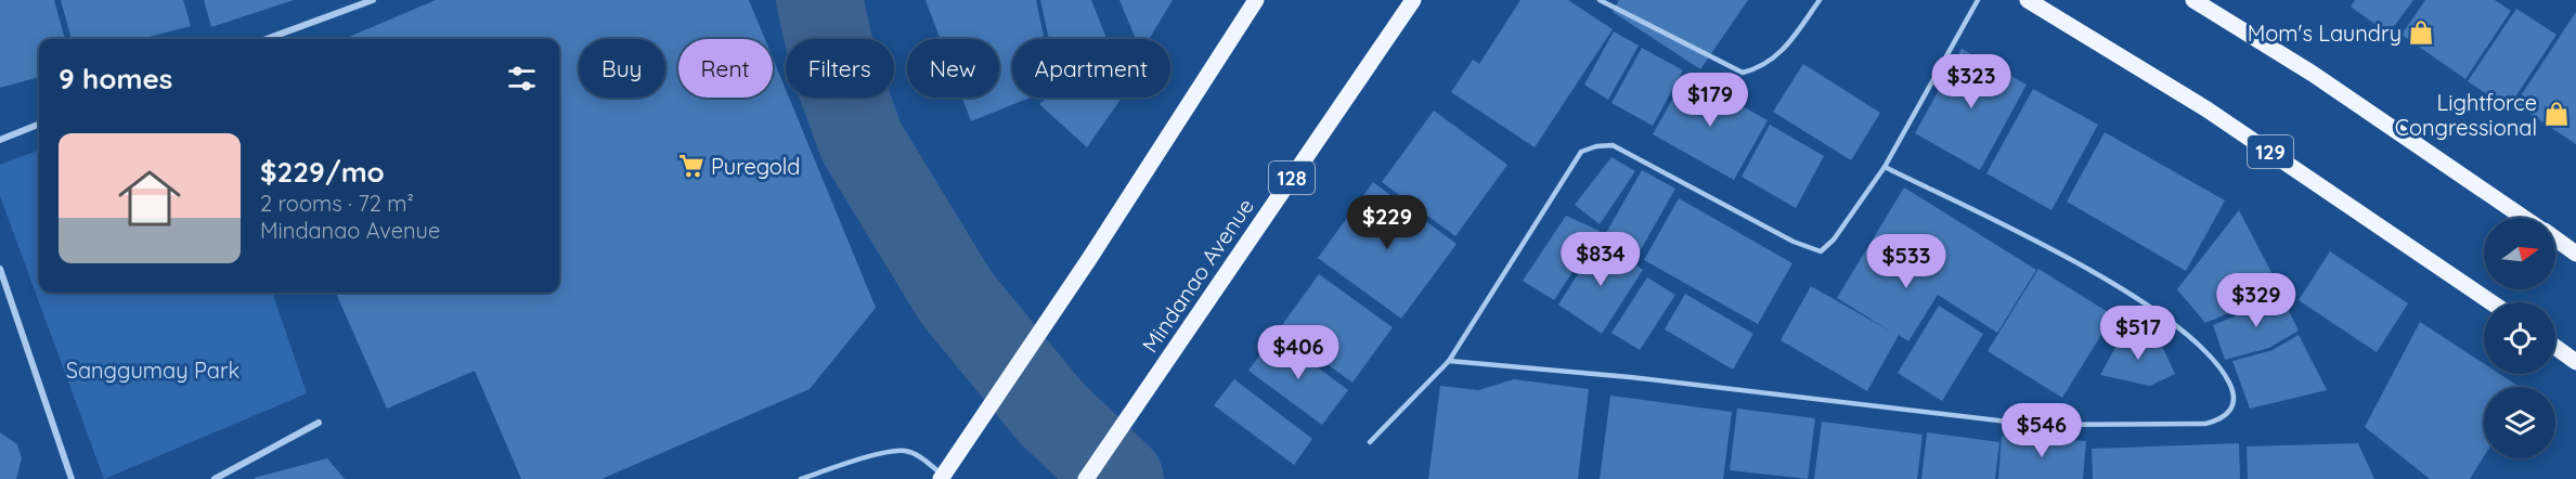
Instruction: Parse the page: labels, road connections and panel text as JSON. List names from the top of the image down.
{
  "streets": {
    "main road": ["129", "128", "Mindanao Avenue"]
  },
  "parks": ["Sanggumay Park"],
  "places": {
    "shop": ["Mom's Laundry", "Lightforce Congressional"],
    "supermarket": ["Puregold"]
  },
  "north": "right",
  "page": {
    "chip": [
      "Buy",
      "Rent",
      "Filters",
      "New",
      "Apartment"
    ],
    "heading": "9 homes",
    "price": [
      "$323",
      "$179",
      "$229",
      "$834",
      "$533",
      "$329",
      "$517",
      "$406",
      "$546"
    ],
    "list": [
      {
        "name": "$229/mo",
        "note": "2 rooms · 72 m² · Mindanao Avenue"
      }
    ]
  }
}
